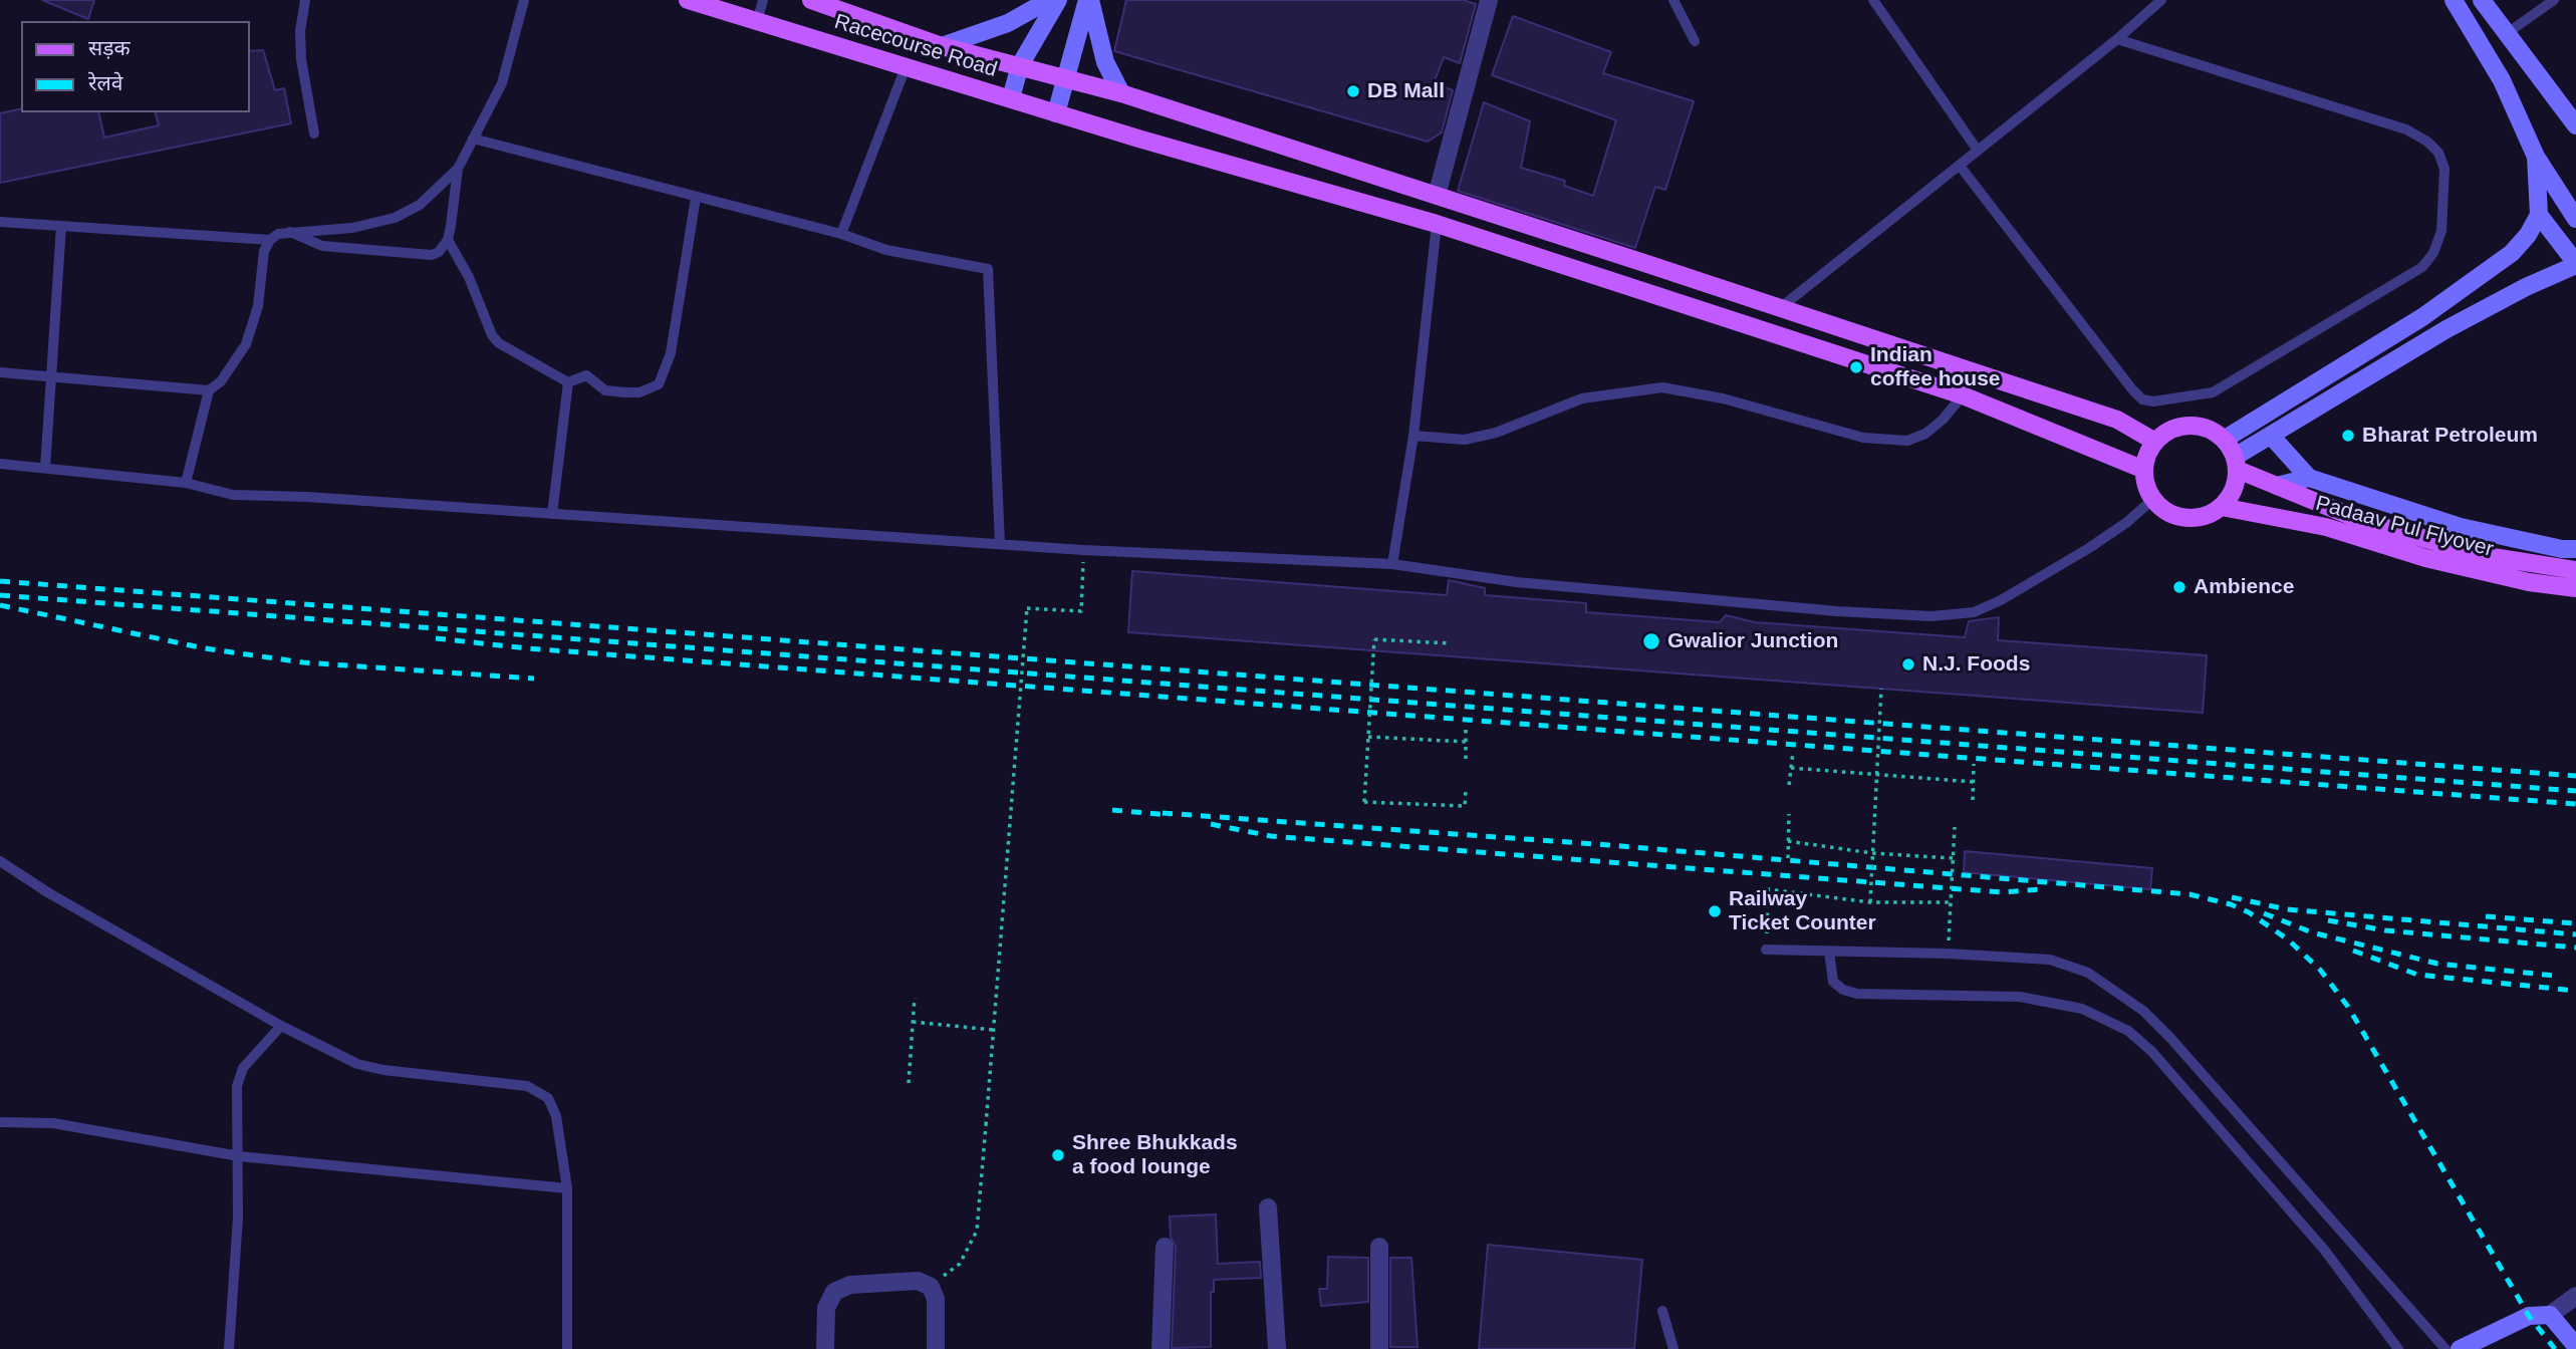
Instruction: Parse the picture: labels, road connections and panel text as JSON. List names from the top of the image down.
{
  "streets": {
    "main road": ["Racecourse Road", "Padaav Pul Flyover"]
  },
  "crossings": [
    ["Racecourse Road", "Padaav Pul Flyover"]
  ],
  "places": [
    "DB Mall",
    "Indian coffee house",
    "Bharat Petroleum",
    "Ambience",
    "Gwalior Junction",
    "N.J. Foods",
    "Railway Ticket Counter",
    "Shree Bhukkads a food lounge"
  ],
  "legend": ["सड़क", "रेलवे"]
}
